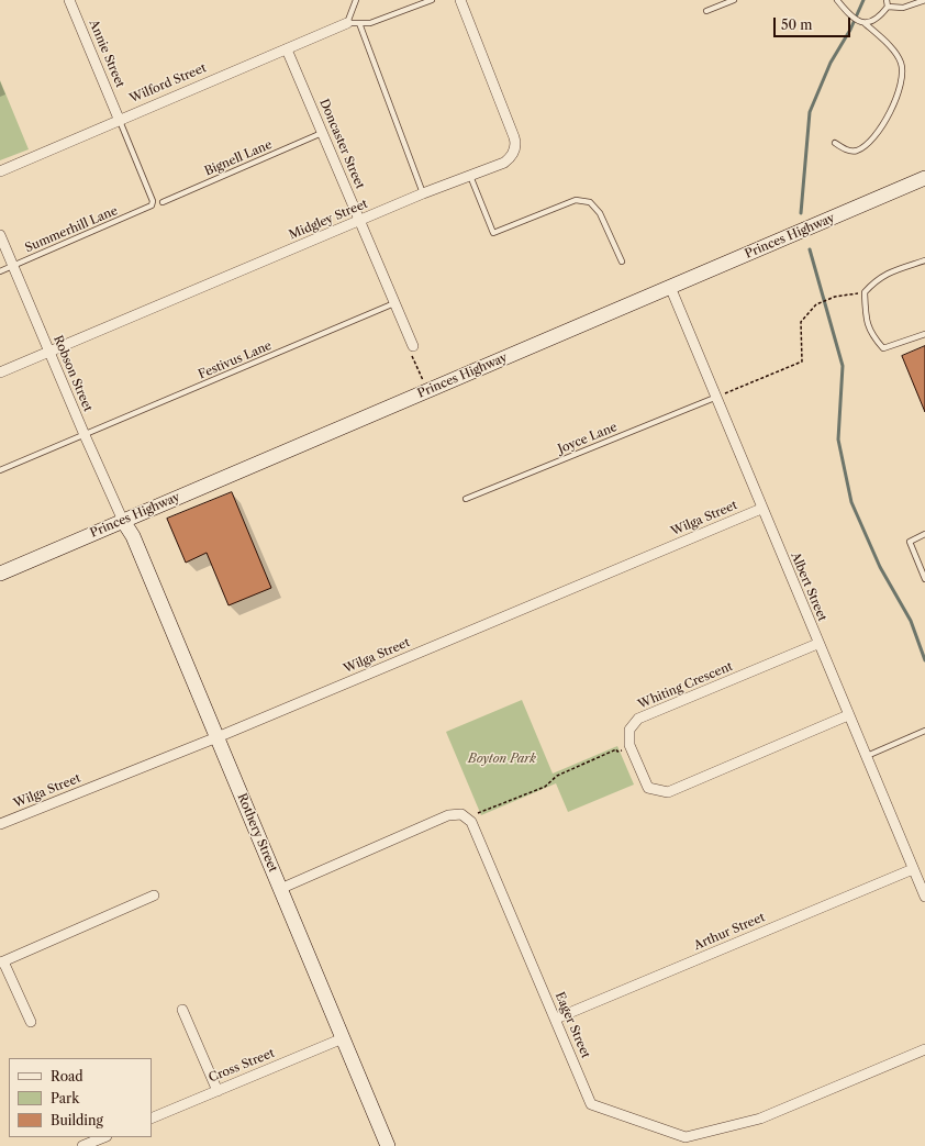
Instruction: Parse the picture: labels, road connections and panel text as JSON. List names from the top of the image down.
{
  "streets": {
    "main road": ["Princes Highway", "Rothery Street"],
    "street": [
      "Annie Street",
      "Wilford Street",
      "Doncaster Street",
      "Midgley Street",
      "Robson Street",
      "Wilga Street",
      "Albert Street",
      "Whiting Crescent",
      "Arthur Street",
      "Eager Street",
      "Cross Street"
    ],
    "lane": [
      "Bignell Lane",
      "Summerhill Lane",
      "Festivus Lane",
      "Joyce Lane"
    ]
  },
  "crossings": [
    ["Annie Street", "Wilford Street"],
    ["Annie Street", "Summerhill Lane"],
    ["Wilford Street", "Doncaster Street"],
    ["Wilford Street", "Summerhill Lane"],
    ["Doncaster Street", "Bignell Lane"],
    ["Doncaster Street", "Midgley Street"],
    ["Doncaster Street", "Festivus Lane"],
    ["Midgley Street", "Robson Street"],
    ["Summerhill Lane", "Robson Street"],
    ["Princes Highway", "Robson Street"],
    ["Princes Highway", "Albert Street"],
    ["Princes Highway", "Rothery Street"],
    ["Festivus Lane", "Robson Street"],
    ["Robson Street", "Rothery Street"],
    ["Joyce Lane", "Albert Street"],
    ["Wilga Street", "Albert Street"],
    ["Wilga Street", "Rothery Street"],
    ["Albert Street", "Whiting Crescent"],
    ["Albert Street", "Arthur Street"],
    ["Rothery Street", "Eager Street"],
    ["Rothery Street", "Cross Street"],
    ["Arthur Street", "Eager Street"]
  ],
  "parks": ["Boyton Park"],
  "legend": ["Road", "Park", "Building"],
  "scale_bar": "50 m"
}
